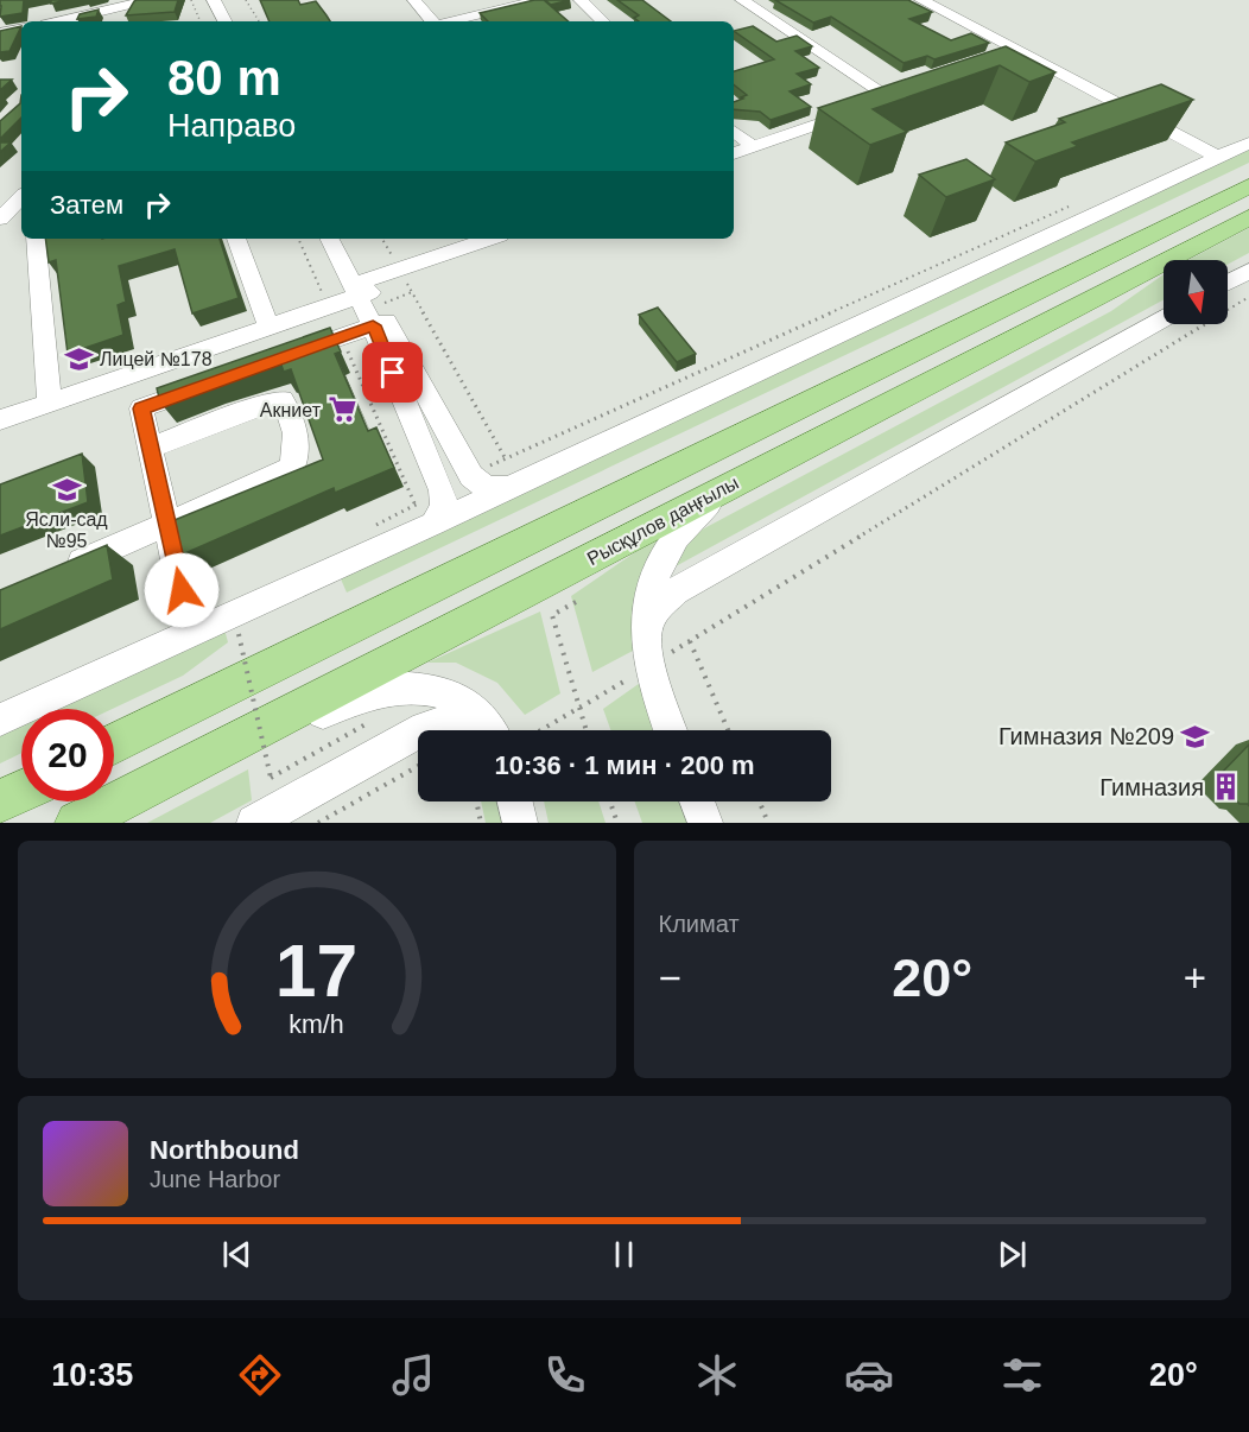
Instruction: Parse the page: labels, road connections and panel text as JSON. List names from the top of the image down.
{
  "streets": {
    "main road": ["Рысқұлов даңғылы"]
  },
  "places": {
    "school or university": ["Лицей №178", "Ясли-сад №95", "Гимназия №209"],
    "supermarket": ["Акниет"],
    "building": ["Гимназия"]
  },
  "north": "bottom",
  "page": {
    "turn": ["80 m", "Направо"],
    "then": "Затем",
    "limit": "20",
    "trip": "10:36 · 1 мин · 200 m",
    "tile": "Климат",
    "heat": ["−", "20°", "+"],
    "song": ["Northbound", "June Harbor"],
    "tabs": ["10:35", "20°"],
    "gauge": ["17", "km/h"]
  }
}
